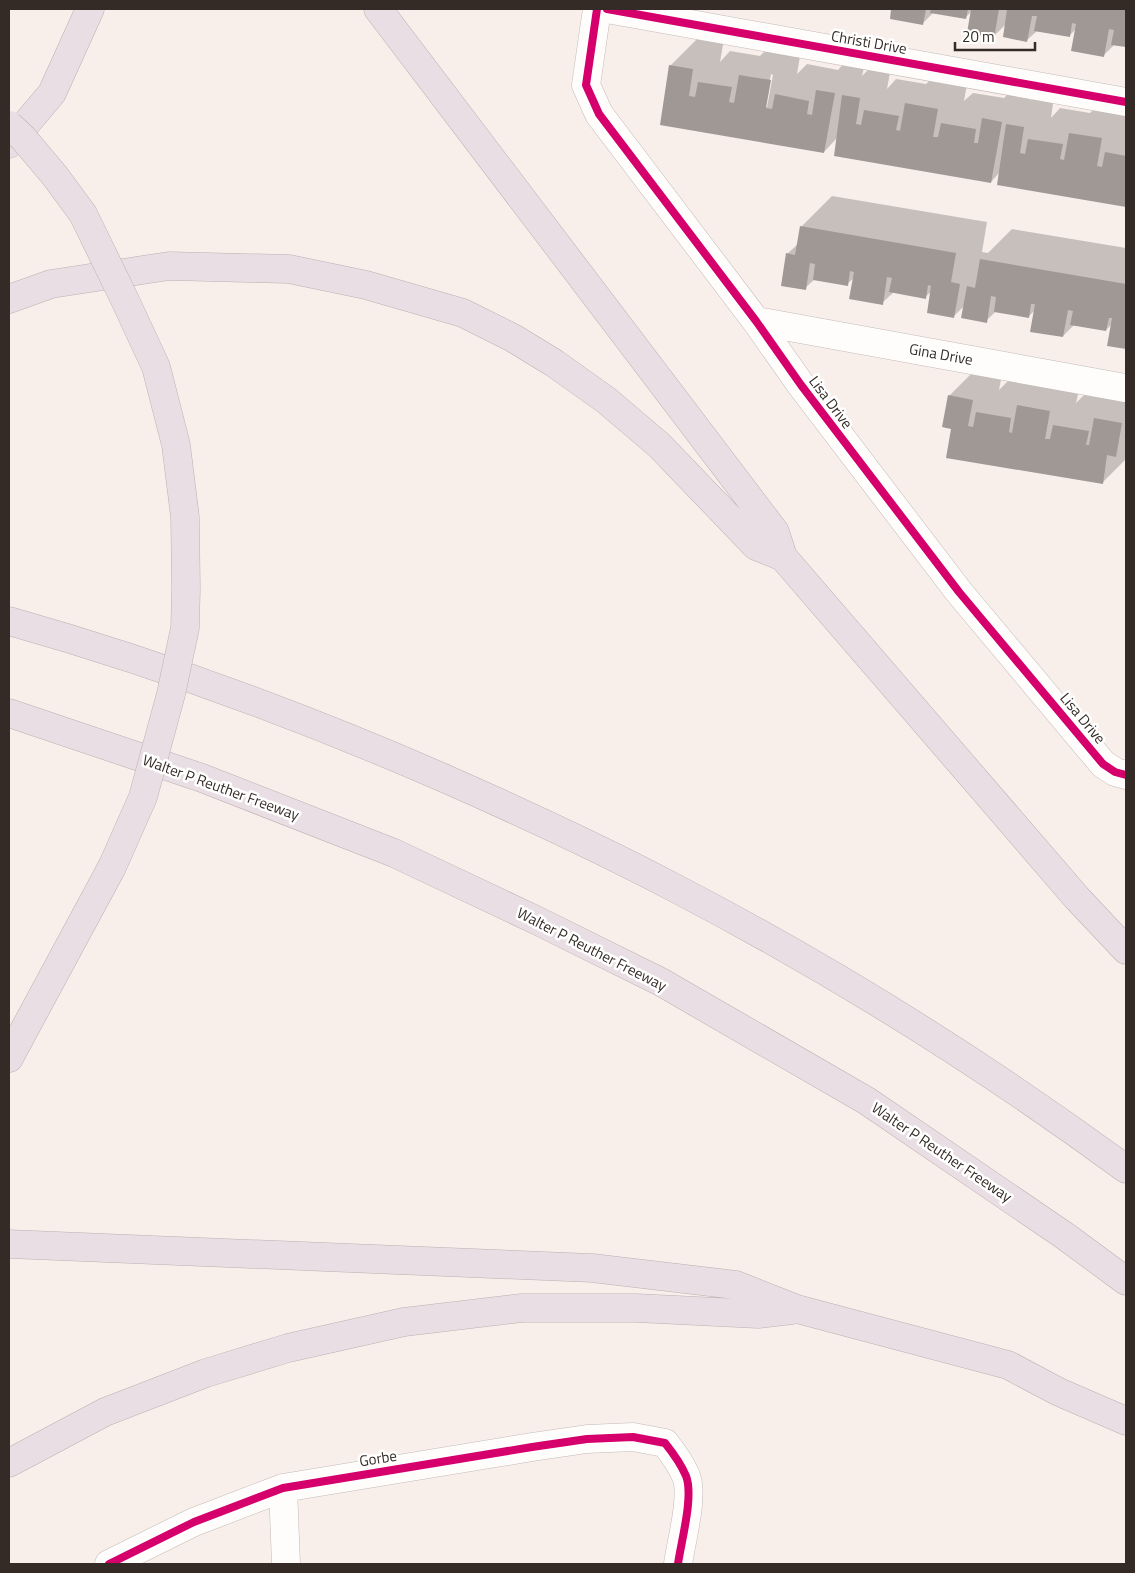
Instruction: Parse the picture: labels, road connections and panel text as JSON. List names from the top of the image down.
{
  "streets": {
    "highway": ["Walter P Reuther Freeway"],
    "street": [
      "Christi Drive",
      "Gina Drive",
      "Lisa Drive",
      "Gorbe"
    ]
  },
  "crossings": [
    ["Gina Drive", "Lisa Drive"]
  ],
  "scale_bar": "20 m"
}
